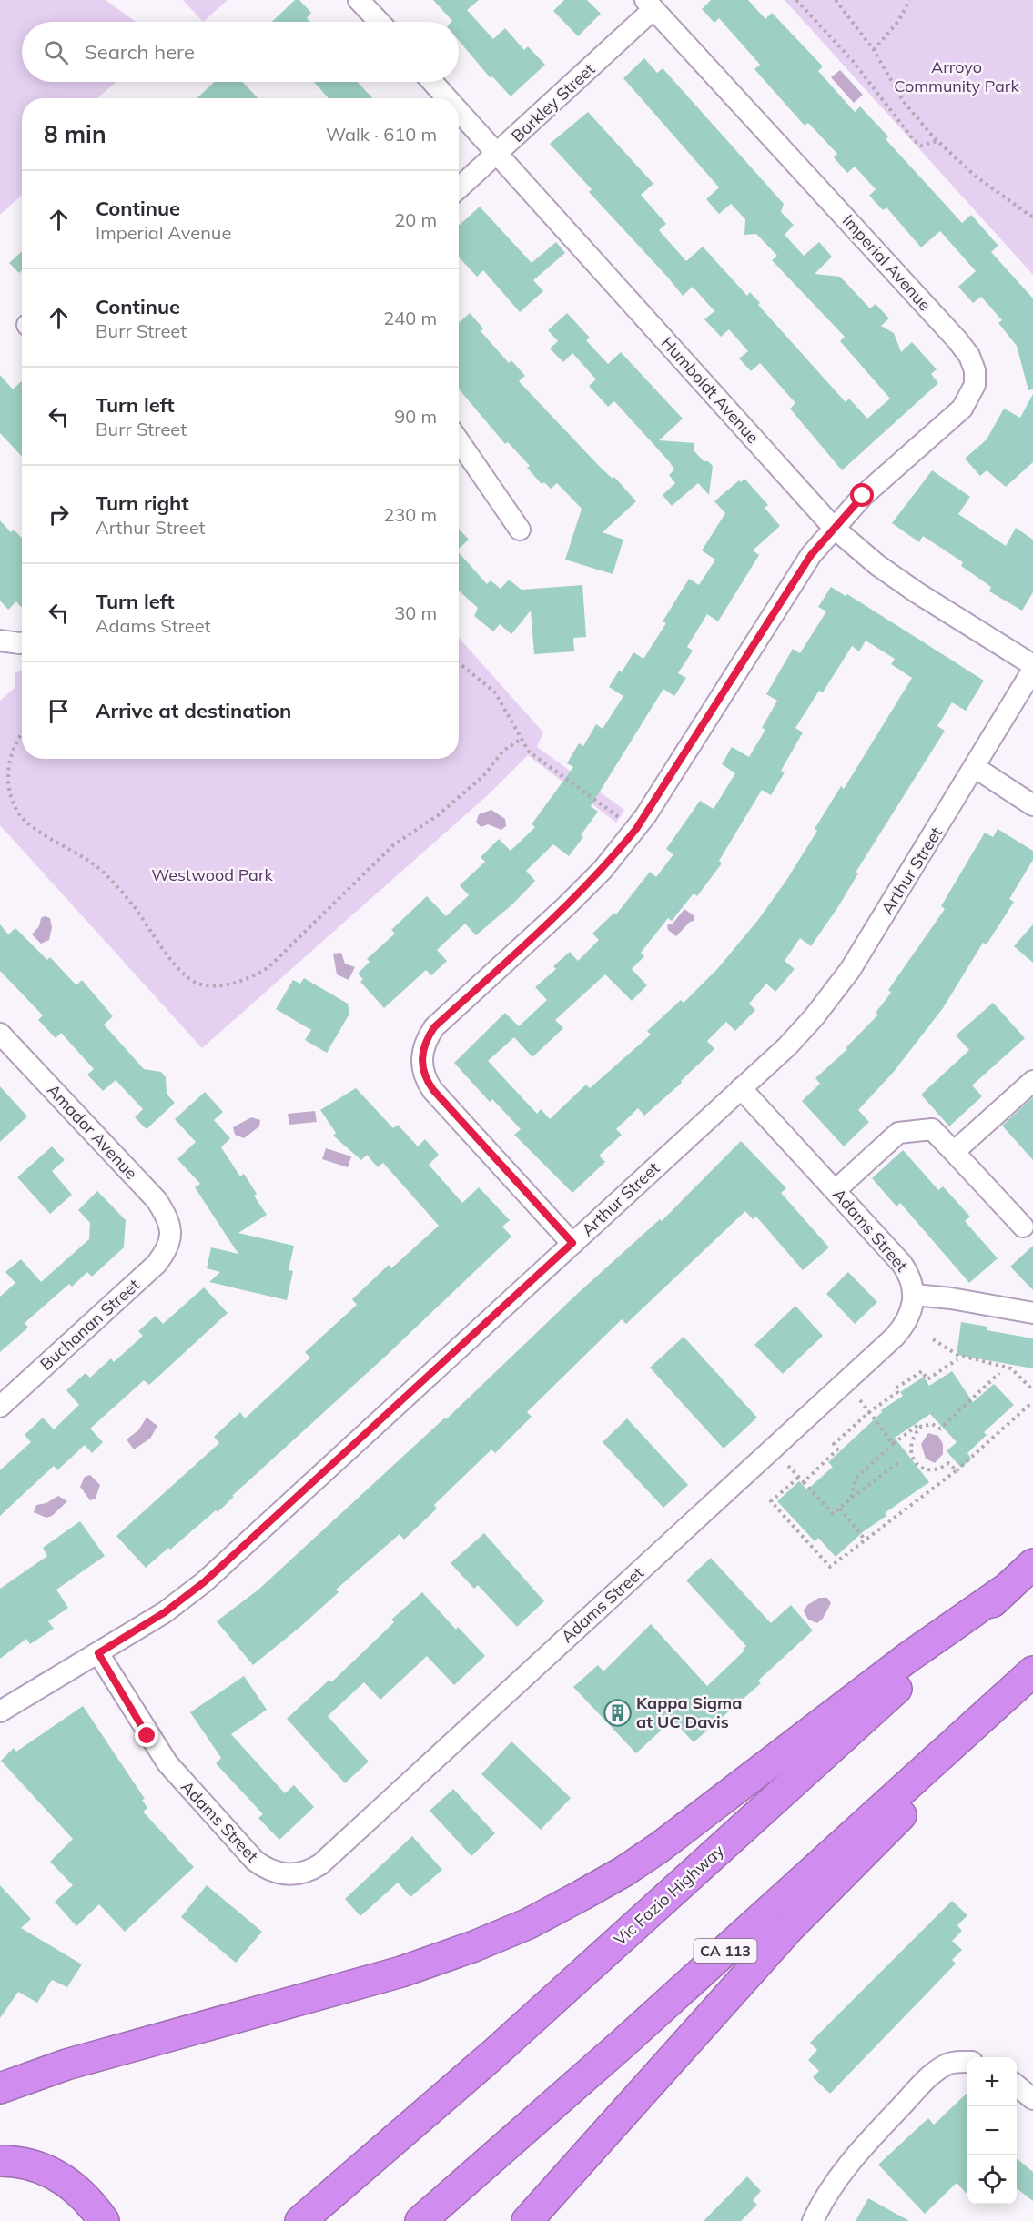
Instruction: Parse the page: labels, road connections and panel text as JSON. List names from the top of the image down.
{
  "streets": {
    "highway": ["Vic Fazio Highway", "CA 113"],
    "street": [
      "Barkley Street",
      "Imperial Avenue",
      "Humboldt Avenue",
      "Arthur Street",
      "Amador Avenue",
      "Adams Street",
      "Buchanan Street"
    ]
  },
  "crossings": [
    ["Barkley Street", "Imperial Avenue"],
    ["Barkley Street", "Humboldt Avenue"],
    ["Imperial Avenue", "Humboldt Avenue"],
    ["Imperial Avenue", "Arthur Street"],
    ["Arthur Street", "Adams Street"],
    ["Amador Avenue", "Buchanan Street"]
  ],
  "parks": ["Arroyo Community Park", "Westwood Park"],
  "places": {
    "building": ["Kappa Sigma at UC Davis"]
  },
  "page": {
    "search": "Search here",
    "heading": ["8 min", "Walk · 610 m"],
    "list": [
      ["Continue", "Imperial Avenue", "20 m"],
      ["Continue", "Burr Street", "240 m"],
      ["Turn left", "Burr Street", "90 m"],
      ["Turn right", "Arthur Street", "230 m"],
      ["Turn left", "Adams Street", "30 m"],
      "Arrive at destination"
    ],
    "map_buttons": ["+", "−"]
  }
}
